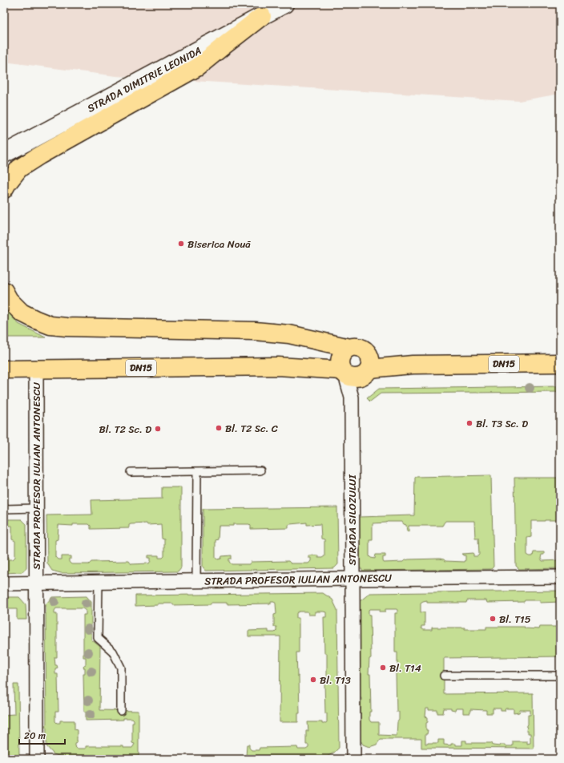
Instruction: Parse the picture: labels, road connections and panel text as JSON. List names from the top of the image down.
{
  "streets": {
    "main road": ["STRADA DIMITRIE LEONIDA", "DN15"],
    "street": ["STRADA PROFESOR IULIAN ANTONESCU", "STRADA SILOZULUI"]
  },
  "crossings": [
    ["DN15", "STRADA PROFESOR IULIAN ANTONESCU"],
    ["DN15", "STRADA SILOZULUI"],
    ["STRADA PROFESOR IULIAN ANTONESCU", "STRADA SILOZULUI"]
  ],
  "places": [
    "Biserica Nouă",
    "Bl. T3 Sc. D",
    "Bl. T2 Sc. C",
    "Bl. T2 Sc. D",
    "Bl. T15",
    "Bl. T14",
    "Bl. T13"
  ],
  "scale_bar": "20 m"
}
